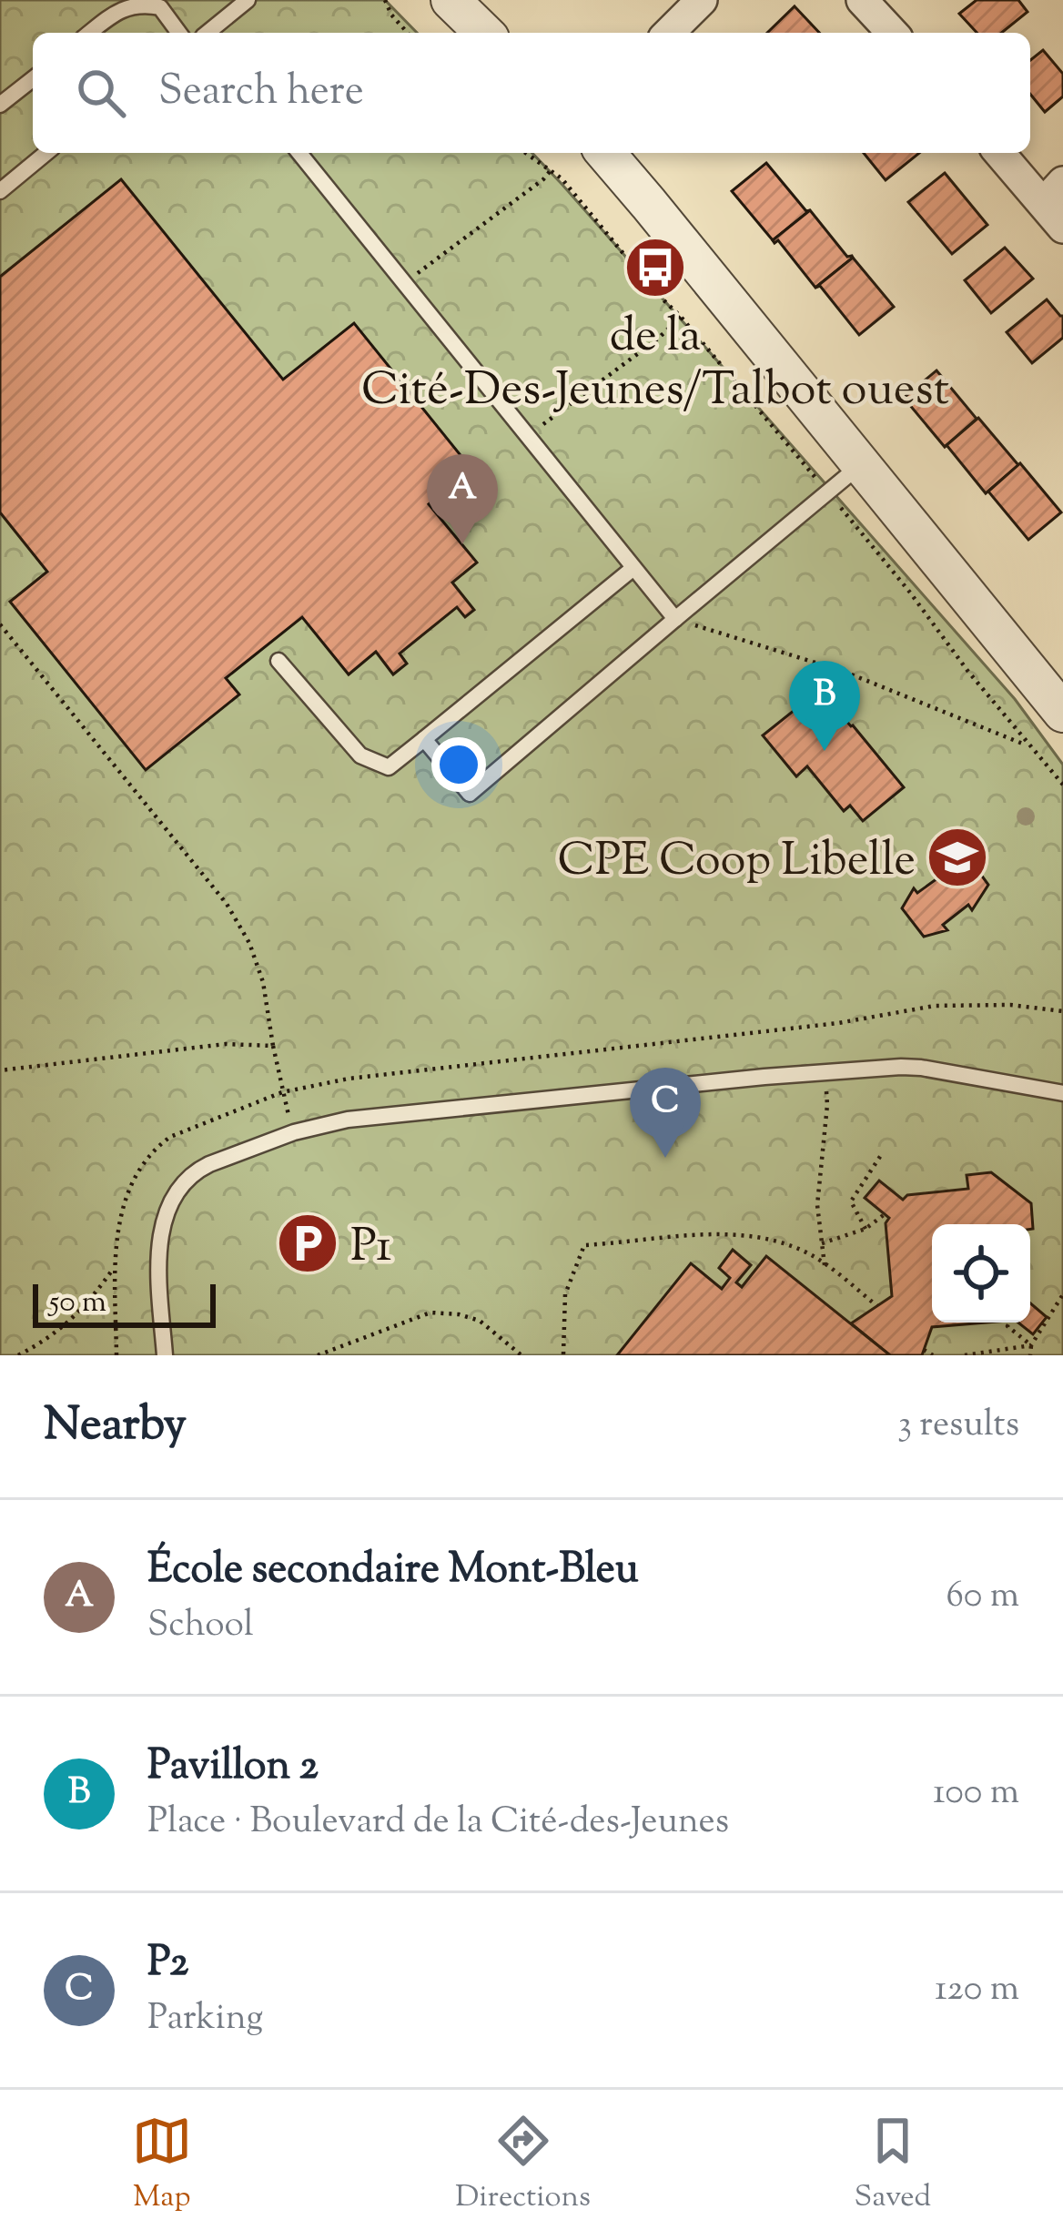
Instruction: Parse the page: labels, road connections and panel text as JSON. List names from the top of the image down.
{
  "places": {
    "bus stop": ["de la Cité-Des-Jeunes/Talbot ouest"],
    "school or university": ["CPE Coop Libelle"],
    "parking": ["P1"]
  },
  "scale_bar": "50 m",
  "page": {
    "search": "Search here",
    "pins": ["A", "B", "C"],
    "scale": "50 m",
    "heading": ["Nearby", "3 results"],
    "list": [
      {
        "mark": "A",
        "name": "École secondaire Mont-Bleu",
        "note": "School",
        "value": "60 m"
      },
      {
        "mark": "B",
        "name": "Pavillon 2",
        "note": "Place · Boulevard de la Cité-des-Jeunes",
        "value": "100 m"
      },
      {
        "mark": "C",
        "name": "P2",
        "note": "Parking",
        "value": "120 m"
      }
    ],
    "nav": ["Map", "Directions", "Saved"]
  }
}
